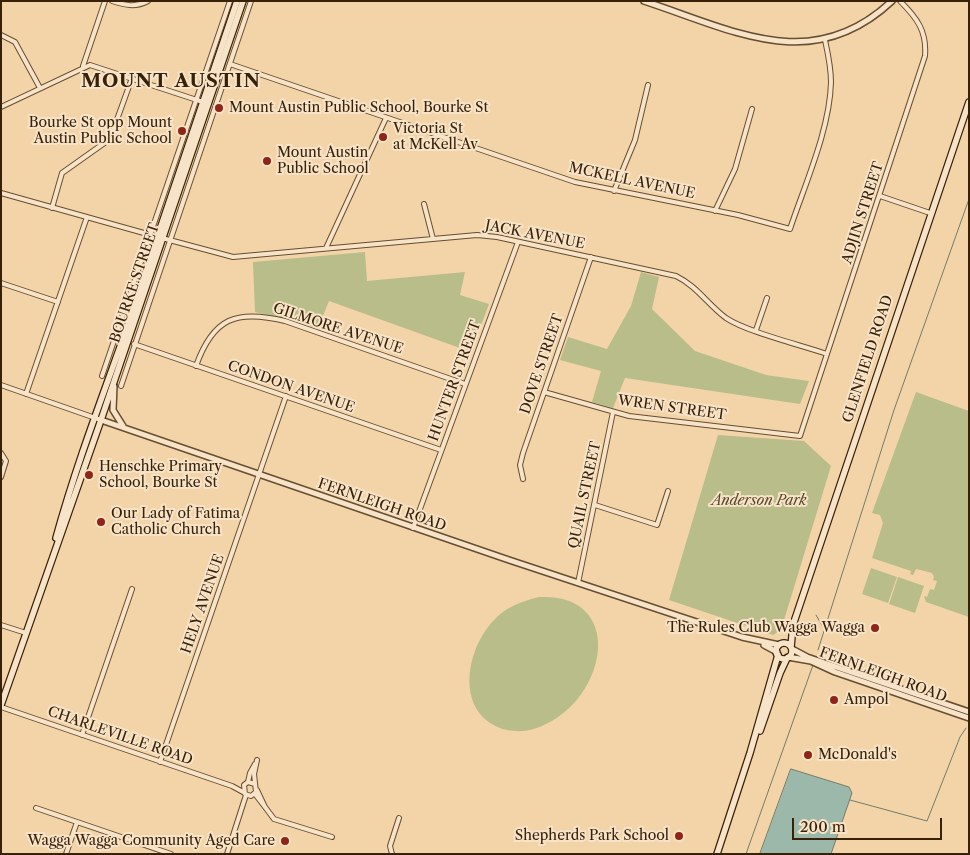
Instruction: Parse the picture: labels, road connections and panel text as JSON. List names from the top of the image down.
{
  "streets": {
    "main road": ["BOURKE STREET", "GLENFIELD ROAD"],
    "street": [
      "MCKELL AVENUE",
      "ADJIN STREET",
      "JACK AVENUE",
      "GILMORE AVENUE",
      "DOVE STREET",
      "HUNTER STREET",
      "CONDON AVENUE",
      "WREN STREET",
      "QUAIL STREET",
      "FERNLEIGH ROAD",
      "HELY AVENUE",
      "CHARLEVILLE ROAD"
    ]
  },
  "crossings": [
    ["MCKELL AVENUE", "BOURKE STREET"],
    ["ADJIN STREET", "JACK AVENUE"],
    ["ADJIN STREET", "WREN STREET"],
    ["JACK AVENUE", "BOURKE STREET"],
    ["JACK AVENUE", "DOVE STREET"],
    ["JACK AVENUE", "HUNTER STREET"],
    ["BOURKE STREET", "CONDON AVENUE"],
    ["BOURKE STREET", "FERNLEIGH ROAD"],
    ["BOURKE STREET", "CHARLEVILLE ROAD"],
    ["GILMORE AVENUE", "HUNTER STREET"],
    ["GILMORE AVENUE", "CONDON AVENUE"],
    ["GLENFIELD ROAD", "FERNLEIGH ROAD"],
    ["DOVE STREET", "WREN STREET"],
    ["HUNTER STREET", "CONDON AVENUE"],
    ["HUNTER STREET", "FERNLEIGH ROAD"],
    ["CONDON AVENUE", "HELY AVENUE"],
    ["WREN STREET", "QUAIL STREET"],
    ["QUAIL STREET", "FERNLEIGH ROAD"],
    ["FERNLEIGH ROAD", "HELY AVENUE"],
    ["HELY AVENUE", "CHARLEVILLE ROAD"]
  ],
  "districts": ["MOUNT AUSTIN"],
  "parks": ["Anderson Park"],
  "places": [
    "Mount Austin Public School, Bourke St",
    "Bourke St opp Mount Austin Public School",
    "Victoria St at McKell Av",
    "Mount Austin Public School",
    "Henschke Primary School, Bourke St",
    "Our Lady of Fatima Catholic Church",
    "The Rules Club Wagga Wagga",
    "Ampol",
    "McDonald's",
    "Shepherds Park School",
    "Wagga Wagga Community Aged Care"
  ],
  "scale_bar": "200 m"
}
